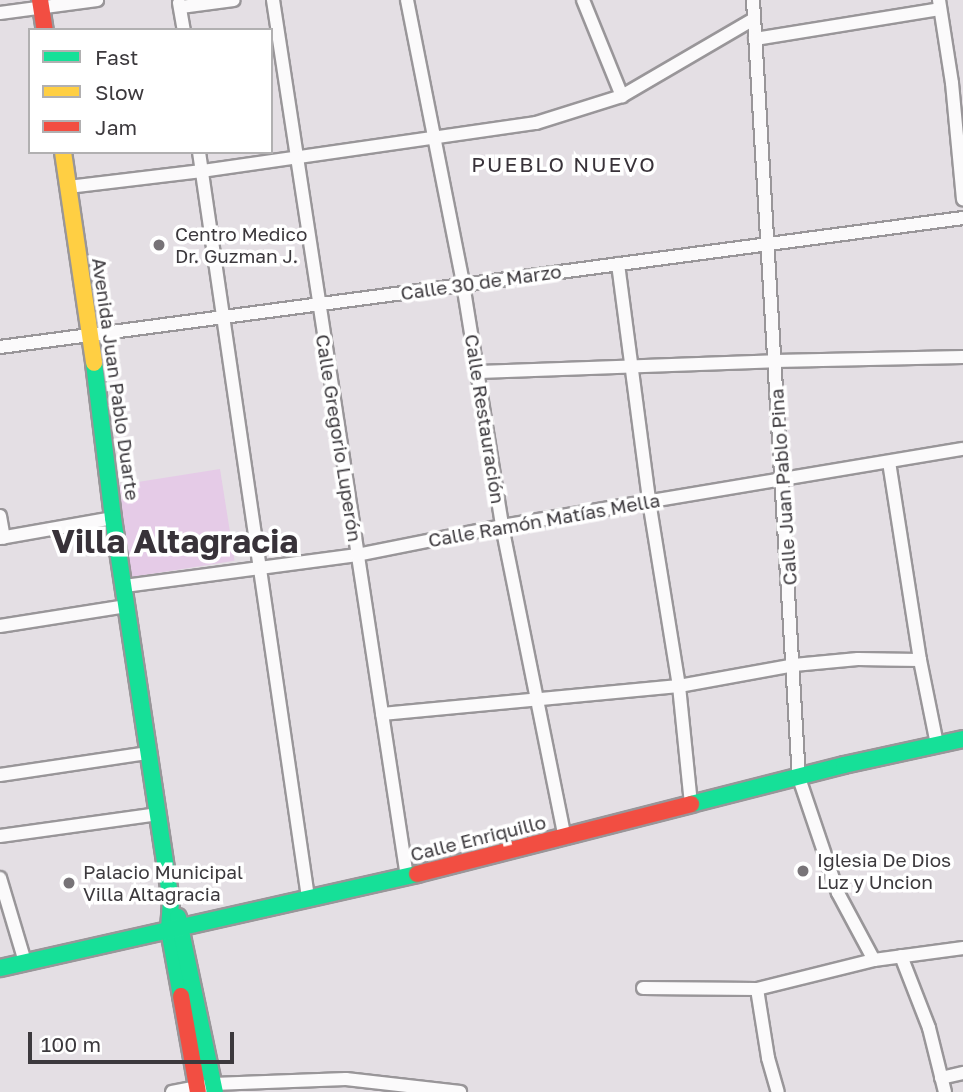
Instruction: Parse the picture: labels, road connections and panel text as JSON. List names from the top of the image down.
{
  "streets": {
    "street": [
      "Calle 30 de Marzo",
      "Avenida Juan Pablo Duarte",
      "Calle Restauración",
      "Calle Gregorio Luperón",
      "Calle Juan Pablo Pina",
      "Calle Ramón Matías Mella",
      "Calle Enriquillo"
    ]
  },
  "crossings": [
    ["Calle 30 de Marzo", "Avenida Juan Pablo Duarte"],
    ["Calle 30 de Marzo", "Calle Restauración"],
    ["Calle 30 de Marzo", "Calle Gregorio Luperón"],
    ["Calle 30 de Marzo", "Calle Juan Pablo Pina"],
    ["Avenida Juan Pablo Duarte", "Calle Ramón Matías Mella"],
    ["Avenida Juan Pablo Duarte", "Calle Enriquillo"],
    ["Calle Restauración", "Calle Ramón Matías Mella"],
    ["Calle Restauración", "Calle Enriquillo"],
    ["Calle Gregorio Luperón", "Calle Ramón Matías Mella"],
    ["Calle Gregorio Luperón", "Calle Enriquillo"],
    ["Calle Juan Pablo Pina", "Calle Ramón Matías Mella"],
    ["Calle Juan Pablo Pina", "Calle Enriquillo"]
  ],
  "districts": ["PUEBLO NUEVO", "Villa Altagracia"],
  "places": ["Centro Medico Dr. Guzman J.", "Iglesia De Dios Luz y Uncion", "Palacio Municipal Villa Altagracia"],
  "legend": ["Fast", "Slow", "Jam"],
  "scale_bar": "100 m"
}
